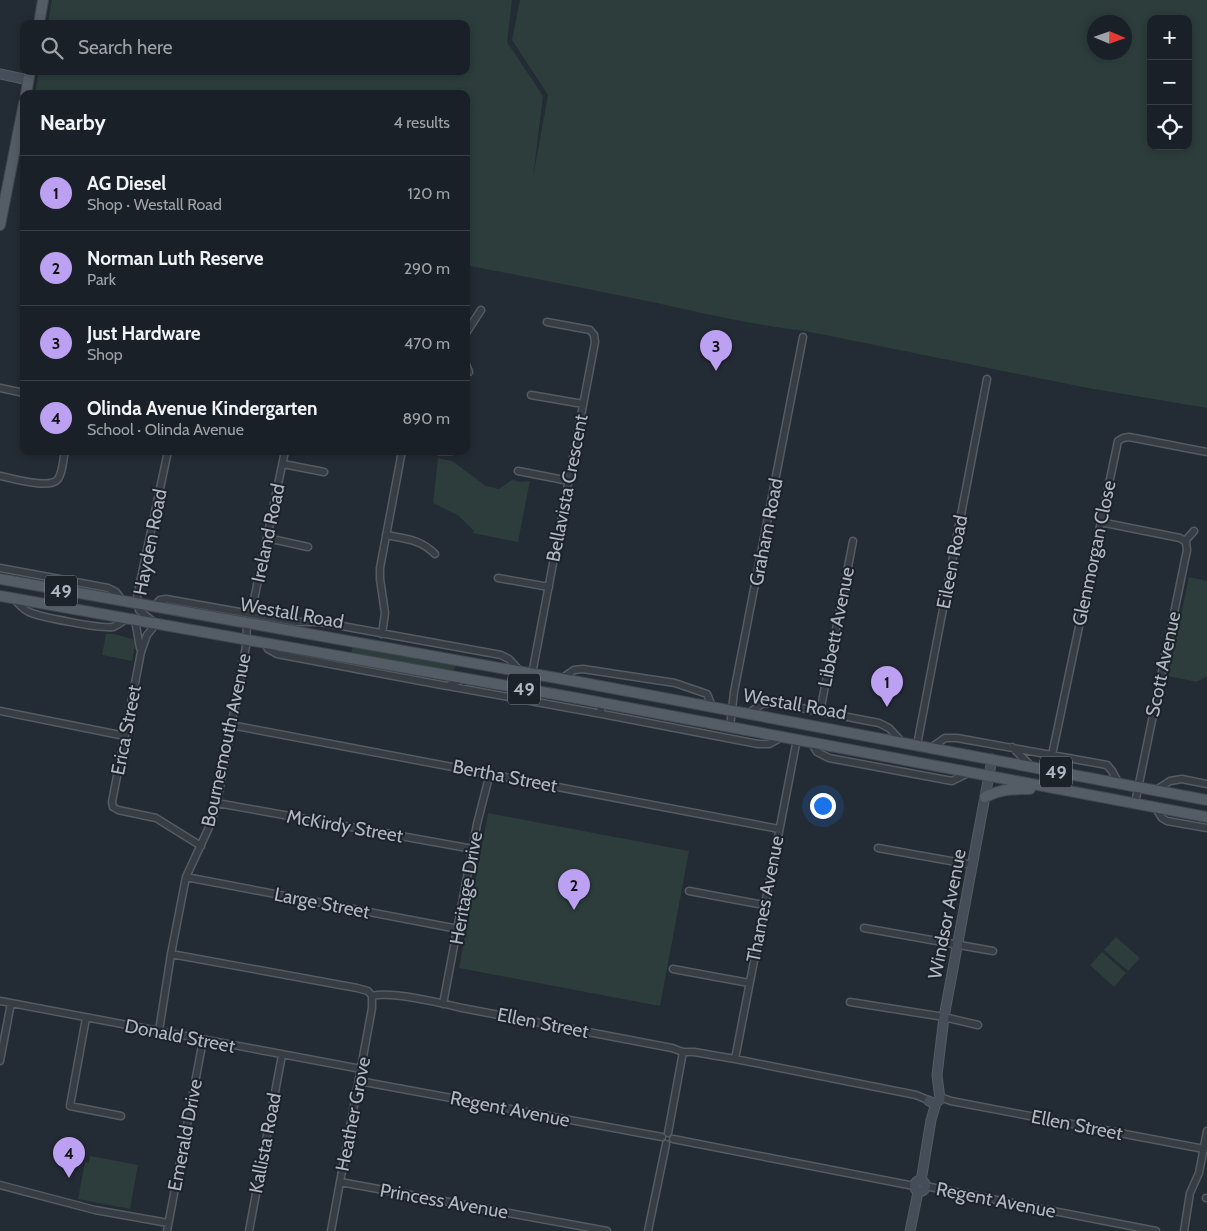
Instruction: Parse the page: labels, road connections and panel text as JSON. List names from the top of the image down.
{
  "streets": {
    "main road": ["49", "Westall Road"],
    "street": [
      "Bellavista Crescent",
      "Graham Road",
      "Ireland Road",
      "Hayden Road",
      "Glenmorgan Close",
      "Eileen Road",
      "Libbett Avenue",
      "Scott Avenue",
      "Erica Street",
      "Bournemouth Avenue",
      "Bertha Street",
      "McKirdy Street",
      "Heritage Drive",
      "Thames Avenue",
      "Large Street",
      "Windsor Avenue",
      "Ellen Street",
      "Donald Street",
      "Regent Avenue",
      "Heather Grove",
      "Emerald Drive",
      "Kallista Road",
      "Princess Avenue"
    ]
  },
  "crossings": [
    ["Bellavista Crescent", "Westall Road"],
    ["Graham Road", "Westall Road"],
    ["Ireland Road", "Westall Road"],
    ["Ireland Road", "Bournemouth Avenue"],
    ["Hayden Road", "Westall Road"],
    ["Hayden Road", "Erica Street"],
    ["Glenmorgan Close", "Westall Road"],
    ["Eileen Road", "Westall Road"],
    ["Westall Road", "Libbett Avenue"],
    ["Westall Road", "Scott Avenue"],
    ["Westall Road", "Erica Street"],
    ["Westall Road", "Bournemouth Avenue"],
    ["Westall Road", "Thames Avenue"],
    ["Westall Road", "Windsor Avenue"],
    ["Erica Street", "Bournemouth Avenue"],
    ["Bournemouth Avenue", "Bertha Street"],
    ["Bournemouth Avenue", "McKirdy Street"],
    ["Bournemouth Avenue", "Large Street"],
    ["Bournemouth Avenue", "Ellen Street"],
    ["Bournemouth Avenue", "Donald Street"],
    ["Bertha Street", "Heritage Drive"],
    ["Bertha Street", "Thames Avenue"],
    ["McKirdy Street", "Heritage Drive"],
    ["Heritage Drive", "Large Street"],
    ["Heritage Drive", "Ellen Street"],
    ["Thames Avenue", "Ellen Street"],
    ["Windsor Avenue", "Ellen Street"],
    ["Windsor Avenue", "Regent Avenue"],
    ["Ellen Street", "Heather Grove"],
    ["Donald Street", "Heather Grove"],
    ["Donald Street", "Emerald Drive"],
    ["Donald Street", "Kallista Road"],
    ["Regent Avenue", "Heather Grove"],
    ["Heather Grove", "Princess Avenue"]
  ],
  "north": "right",
  "page": {
    "map_buttons": ["+", "−"],
    "search": "Search here",
    "heading": ["Nearby", "4 results"],
    "list": [
      {
        "mark": "1",
        "name": "AG Diesel",
        "note": "Shop · Westall Road",
        "value": "120 m"
      },
      {
        "mark": "2",
        "name": "Norman Luth Reserve",
        "note": "Park",
        "value": "290 m"
      },
      {
        "mark": "3",
        "name": "Just Hardware",
        "note": "Shop",
        "value": "470 m"
      },
      {
        "mark": "4",
        "name": "Olinda Avenue Kindergarten",
        "note": "School · Olinda Avenue",
        "value": "890 m"
      }
    ],
    "pins": [
      "3",
      "1",
      "2",
      "4"
    ]
  }
}
